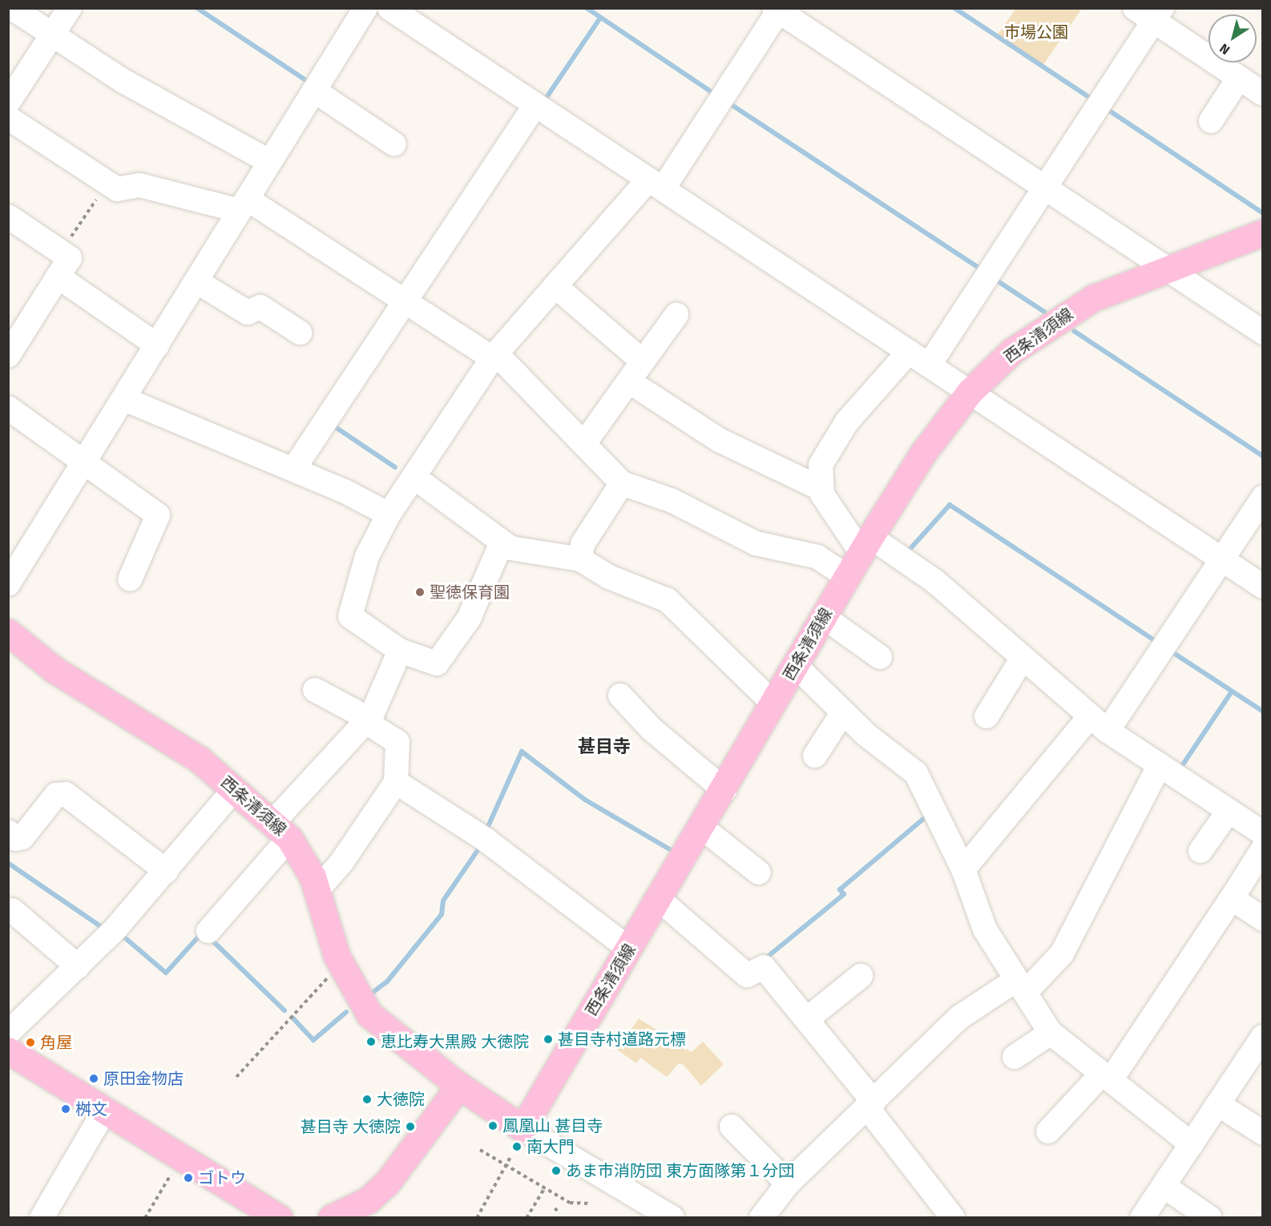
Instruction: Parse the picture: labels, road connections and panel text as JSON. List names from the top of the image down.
{
  "streets": {
    "main road": ["西条清須線"]
  },
  "districts": ["甚目寺"],
  "parks": ["市場公園"],
  "places": [
    "聖徳保育園",
    "甚目寺村道路元標",
    "恵比寿大黒殿 大徳院",
    "角屋",
    "原田金物店",
    "大徳院",
    "桝文",
    "鳳凰山 甚目寺",
    "甚目寺 大徳院",
    "南大門",
    "あま市消防団 東方面隊第１分団",
    "ゴトウ"
  ],
  "north": "bottom left"
}
